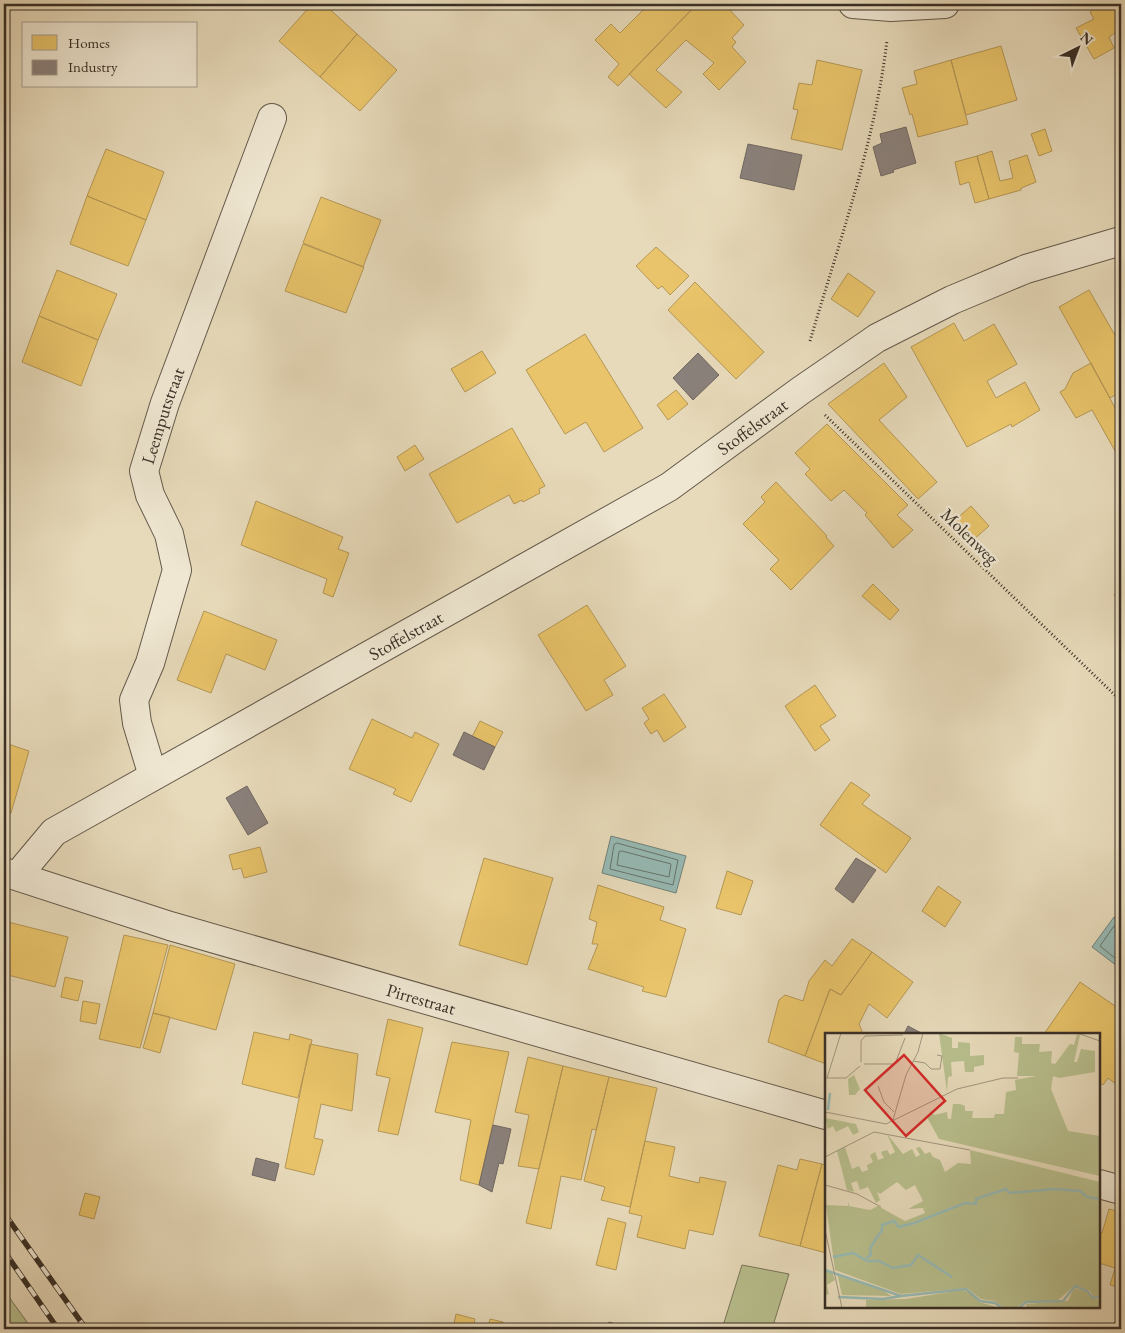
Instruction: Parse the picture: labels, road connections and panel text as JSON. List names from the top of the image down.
{
  "streets": {
    "street": ["Leemputstraat", "Stoffelstraat", "Pirrestraat"],
    "path": ["Molenweg"]
  },
  "crossings": [
    ["Leemputstraat", "Stoffelstraat"],
    ["Stoffelstraat", "Molenweg"],
    ["Stoffelstraat", "Pirrestraat"]
  ],
  "legend": ["Homes", "Industry"],
  "north": "top right"
}
